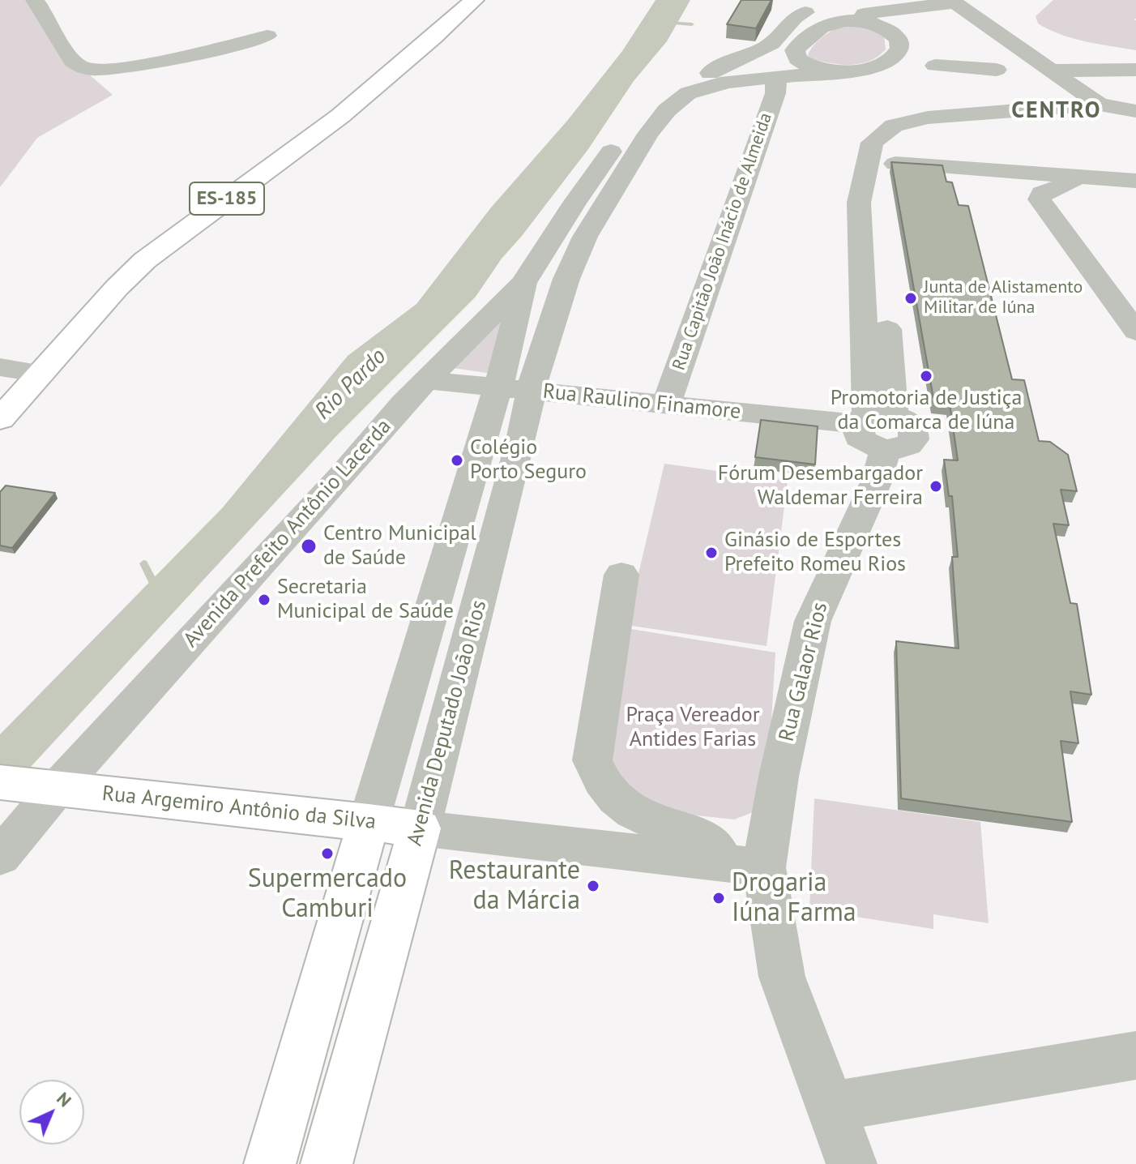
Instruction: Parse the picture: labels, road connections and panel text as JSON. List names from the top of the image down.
{
  "streets": {
    "main road": ["ES-185", "Avenida Deputado João Rios", "Rua Argemiro Antônio da Silva"],
    "street": [
      "Rua Capitão João Inácio de Almeida",
      "Rua Raulino Finamore",
      "Avenida Prefeito Antônio Lacerda",
      "Rua Galaor Rios"
    ]
  },
  "crossings": [
    ["Rua Capitão João Inácio de Almeida", "Rua Raulino Finamore"],
    ["Rua Capitão João Inácio de Almeida", "Avenida Deputado João Rios"],
    ["Rua Raulino Finamore", "Avenida Prefeito Antônio Lacerda"],
    ["Rua Raulino Finamore", "Rua Galaor Rios"],
    ["Rua Raulino Finamore", "Avenida Deputado João Rios"],
    ["Avenida Prefeito Antônio Lacerda", "Avenida Deputado João Rios"],
    ["Avenida Prefeito Antônio Lacerda", "Rua Argemiro Antônio da Silva"],
    ["Rua Galaor Rios", "Rua Argemiro Antônio da Silva"],
    ["Avenida Deputado João Rios", "Rua Argemiro Antônio da Silva"]
  ],
  "districts": ["CENTRO"],
  "water": ["Rio Pardo"],
  "parks": ["Praça Vereador Antides Farias"],
  "places": [
    "Junta de Alistamento Militar de Iúna",
    "Promotoria de Justiça da Comarca de Iúna",
    "Colégio Porto Seguro",
    "Fórum Desembargador Waldemar Ferreira",
    "Centro Municipal de Saúde",
    "Ginásio de Esportes Prefeito Romeu Rios",
    "Secretaria Municipal de Saúde",
    "Supermercado Camburi",
    "Restaurante da Márcia",
    "Drogaria Iúna Farma"
  ],
  "north": "top right"
}
